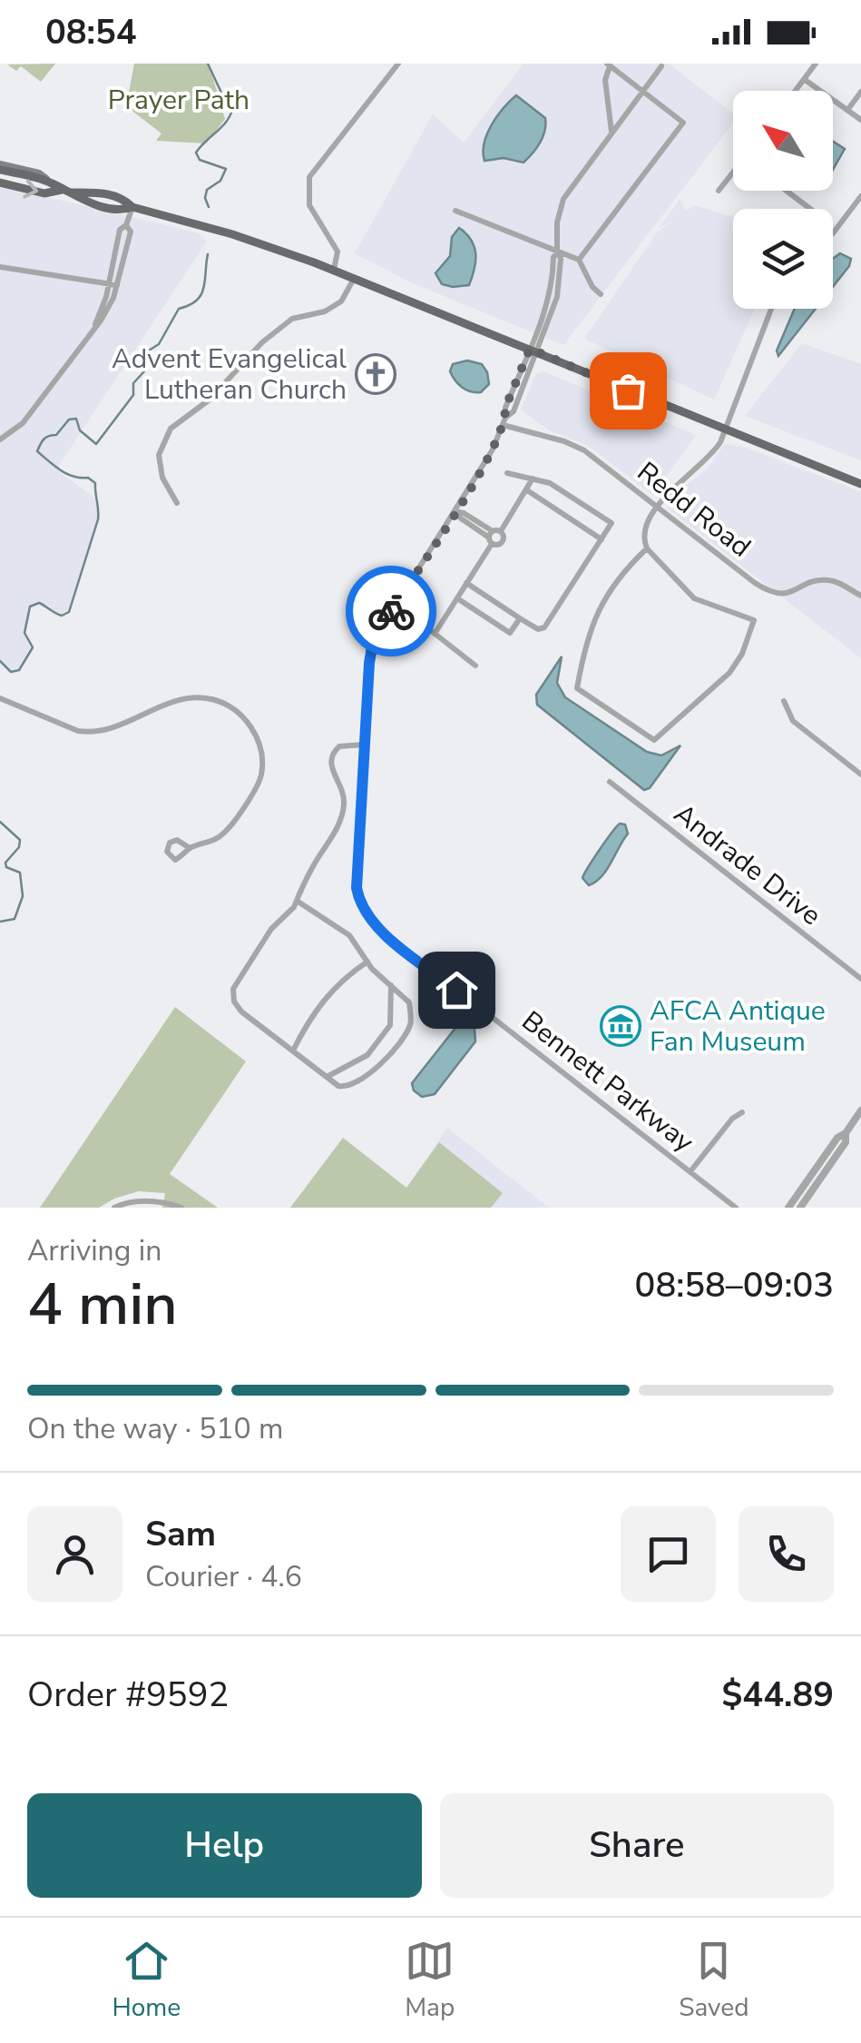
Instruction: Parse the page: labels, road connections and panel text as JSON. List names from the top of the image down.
{
  "streets": {
    "street": ["Redd Road", "Andrade Drive", "Bennett Parkway"]
  },
  "crossings": [
    ["Redd Road", "Bennett Parkway"]
  ],
  "parks": ["Prayer Path"],
  "places": {
    "church": ["Advent Evangelical Lutheran Church"],
    "museum": ["AFCA Antique Fan Museum"]
  },
  "north": "top left",
  "page": {
    "status": "08:54",
    "heading": ["4 min", "Arriving in", "08:58–09:03"],
    "panel": [
      "Sam",
      "Courier · 4.6",
      "Order #9592",
      "$44.89"
    ],
    "bar": "On the way · 510 m",
    "buttons": ["Help", "Share"],
    "tabs": ["Home", "Map", "Saved"]
  }
}
